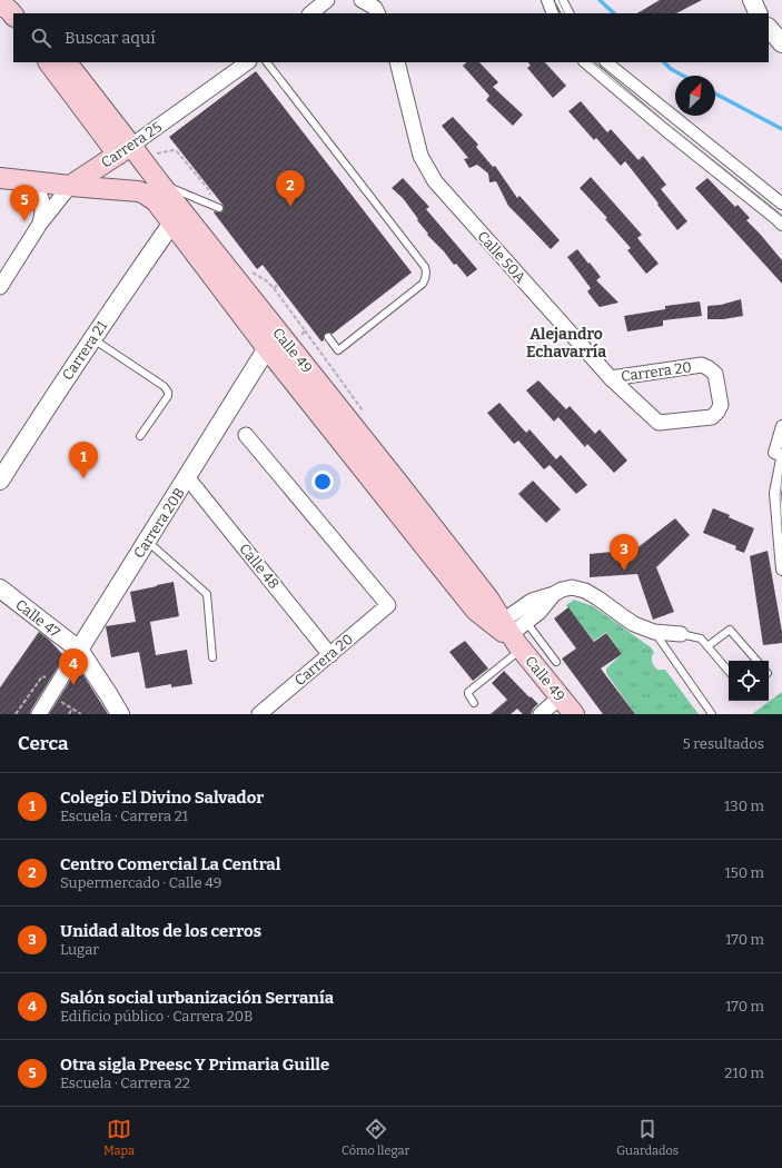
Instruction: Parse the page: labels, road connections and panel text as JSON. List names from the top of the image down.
{
  "streets": {
    "main road": ["Carrera 25", "Calle 49"],
    "street": [
      "Calle 50A",
      "Carrera 21",
      "Carrera 20",
      "Carrera 20B",
      "Calle 48",
      "Calle 47"
    ]
  },
  "crossings": [
    ["Carrera 25", "Calle 49"],
    ["Calle 50A", "Carrera 20"],
    ["Carrera 21", "Calle 49"],
    ["Calle 49", "Carrera 20B"],
    ["Carrera 20", "Calle 48"],
    ["Carrera 20B", "Calle 48"],
    ["Carrera 20B", "Calle 47"]
  ],
  "districts": ["Alejandro Echavarría"],
  "north": "top right",
  "page": {
    "search": "Buscar aquí",
    "pins": [
      "2",
      "5",
      "1",
      "3",
      "4"
    ],
    "heading": ["Cerca", "5 resultados"],
    "list": [
      {
        "mark": "1",
        "name": "Colegio El Divino Salvador",
        "note": "Escuela · Carrera 21",
        "value": "130 m"
      },
      {
        "mark": "2",
        "name": "Centro Comercial La Central",
        "note": "Supermercado · Calle 49",
        "value": "150 m"
      },
      {
        "mark": "3",
        "name": "Unidad altos de los cerros",
        "note": "Lugar",
        "value": "170 m"
      },
      {
        "mark": "4",
        "name": "Salón social urbanización Serranía",
        "note": "Edificio público · Carrera 20B",
        "value": "170 m"
      },
      {
        "mark": "5",
        "name": "Otra sigla Preesc Y Primaria Guille",
        "note": "Escuela · Carrera 22",
        "value": "210 m"
      }
    ],
    "nav": ["Mapa", "Cómo llegar", "Guardados"]
  }
}
